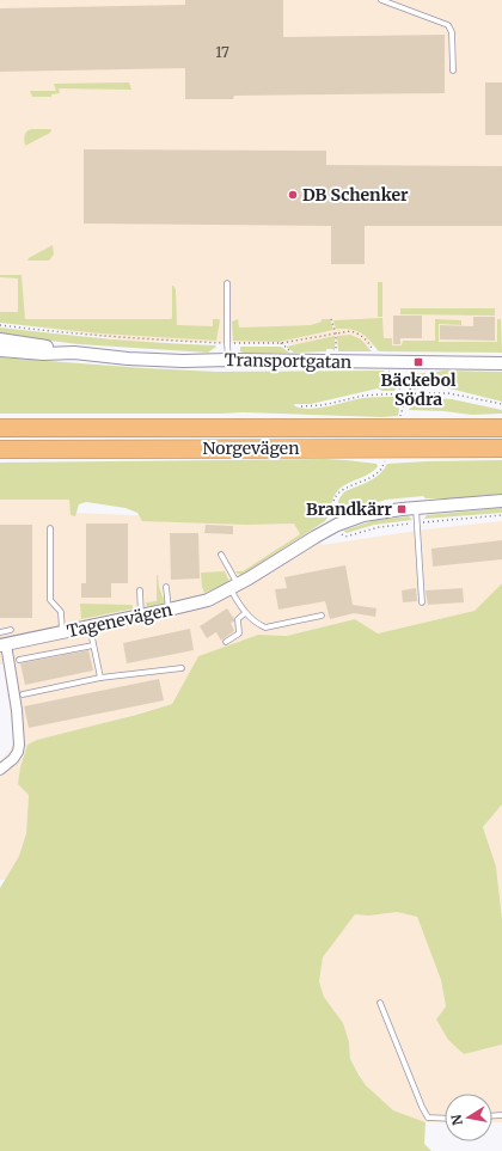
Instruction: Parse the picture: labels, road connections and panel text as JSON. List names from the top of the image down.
{
  "streets": {
    "highway": ["Norgevägen"],
    "street": ["Transportgatan", "Tagenevägen"]
  },
  "places": {
    "other": ["DB Schenker"],
    "transit": ["Bäckebol Södra", "Brandkärr"]
  },
  "house_numbers": ["17"],
  "north": "left"
}
